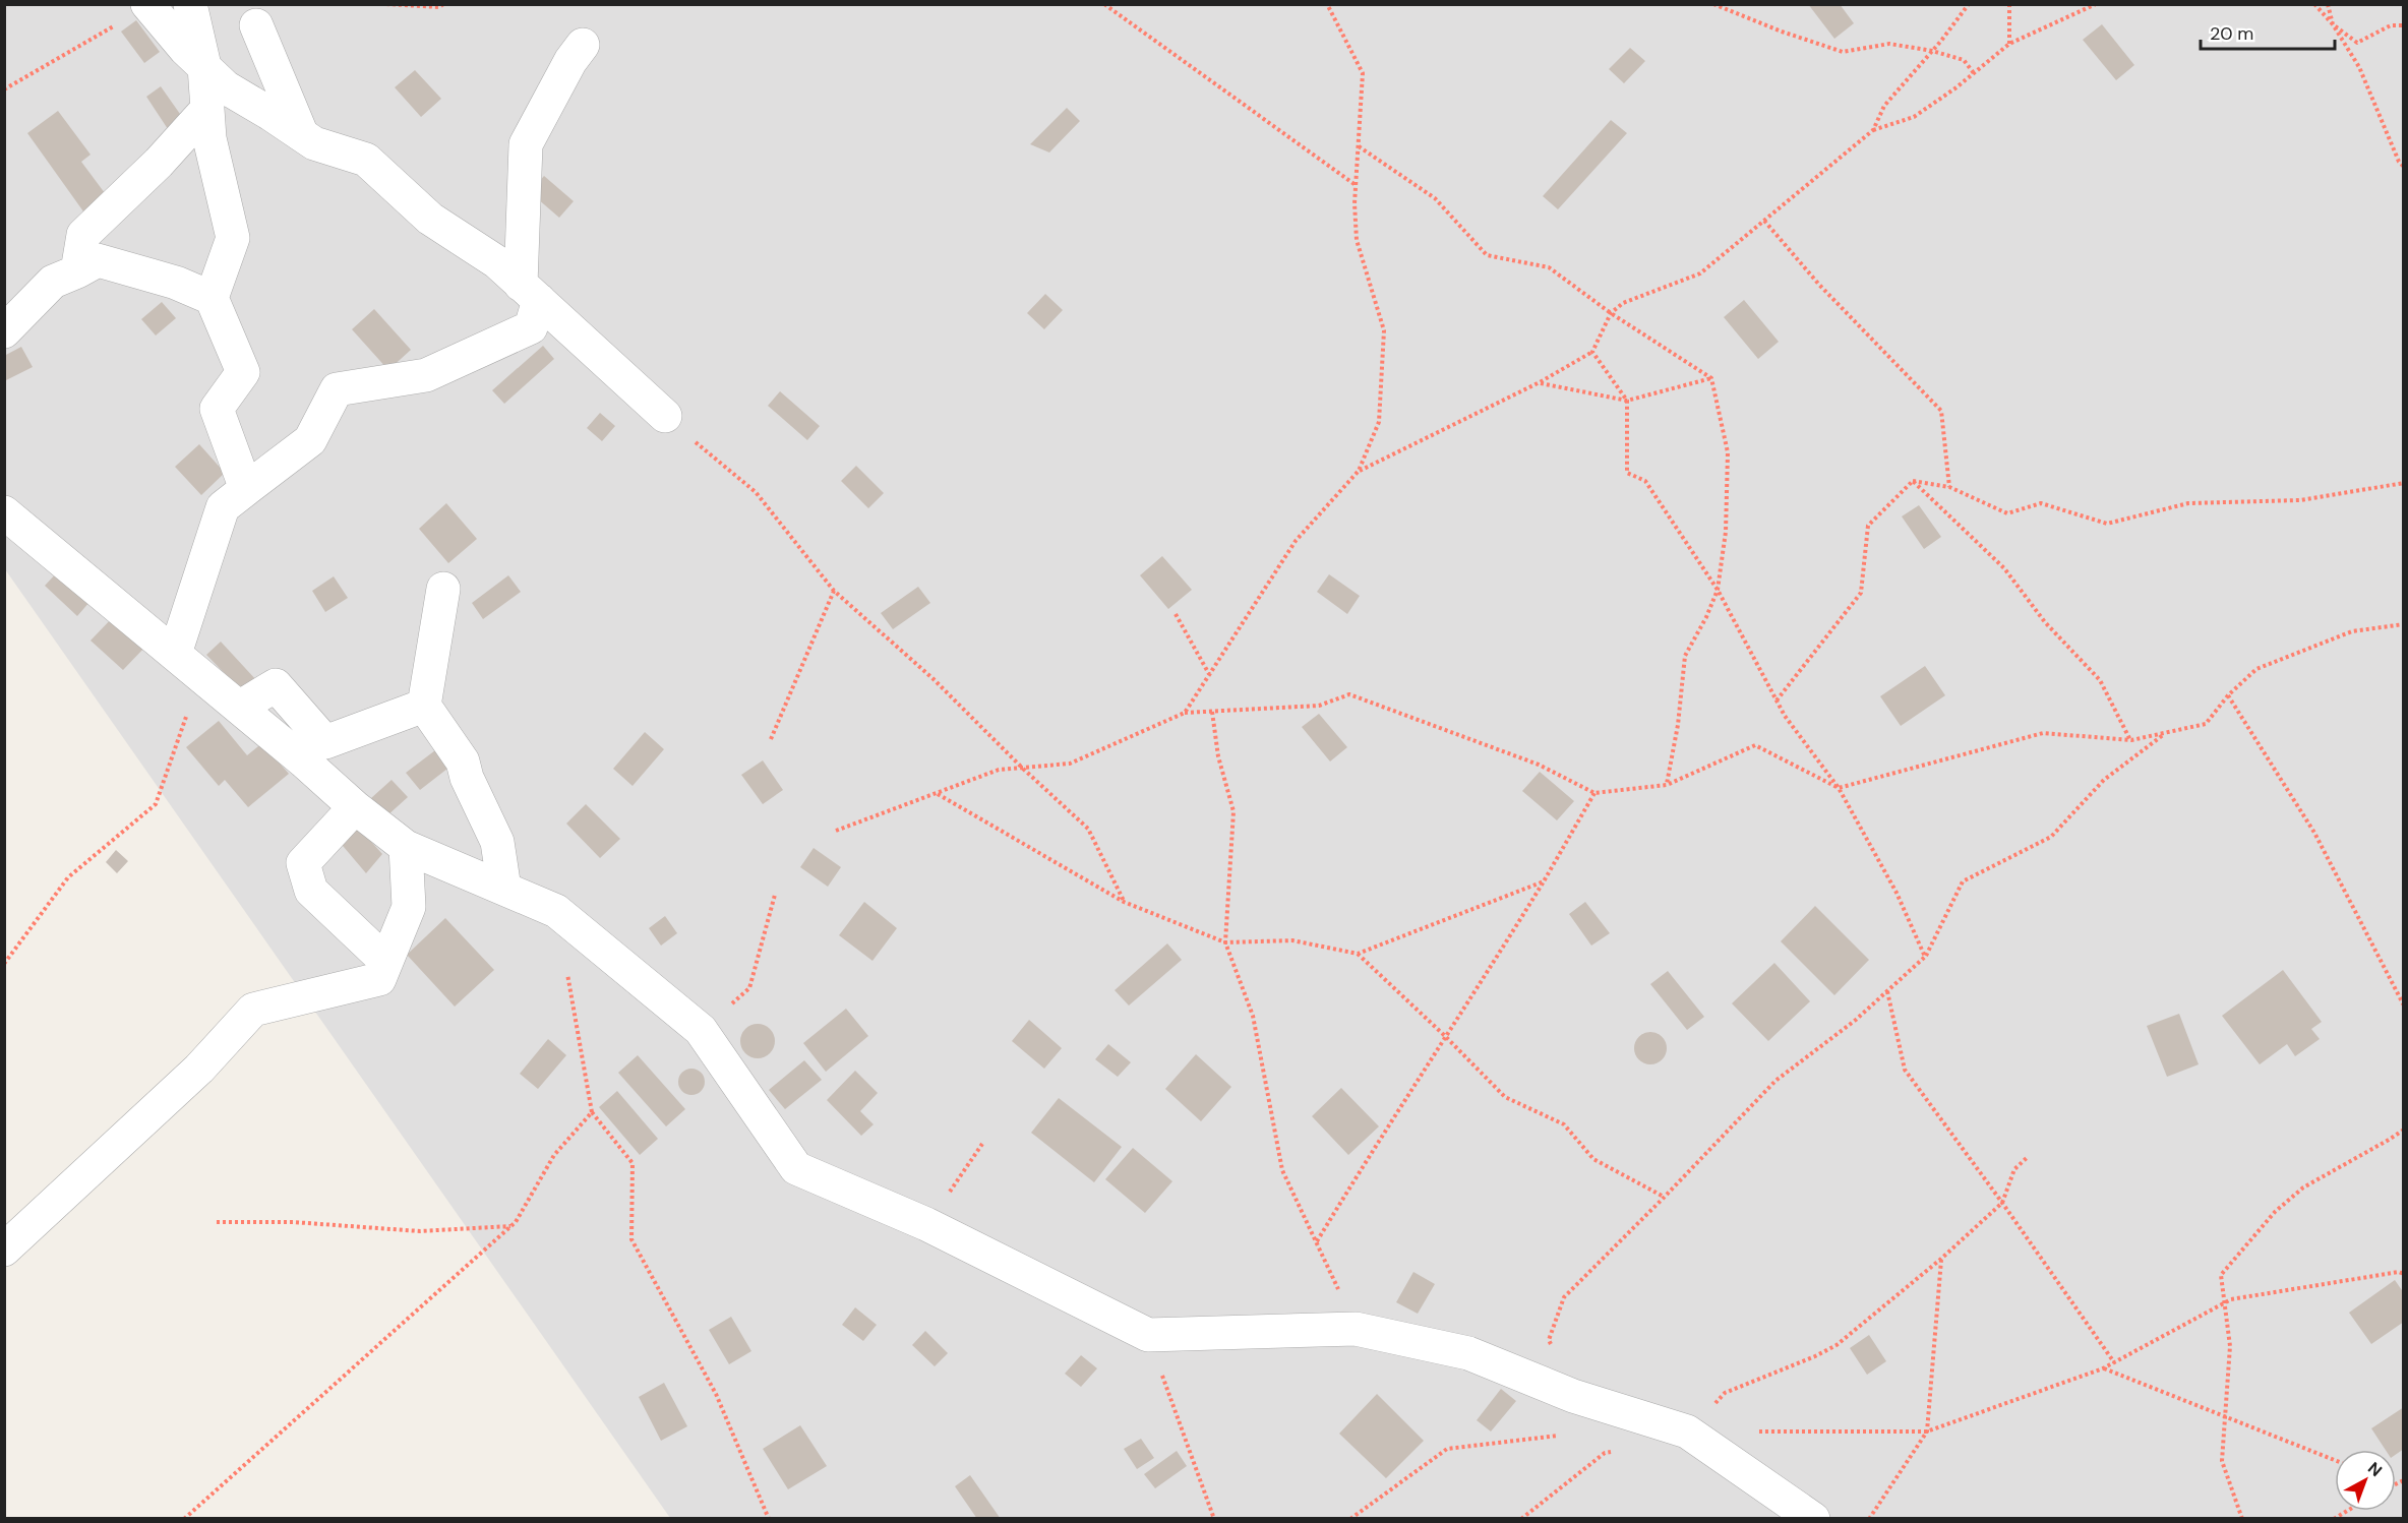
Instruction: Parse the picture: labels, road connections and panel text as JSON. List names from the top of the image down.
{
  "scale_bar": "20 m",
  "north": "top right"
}
